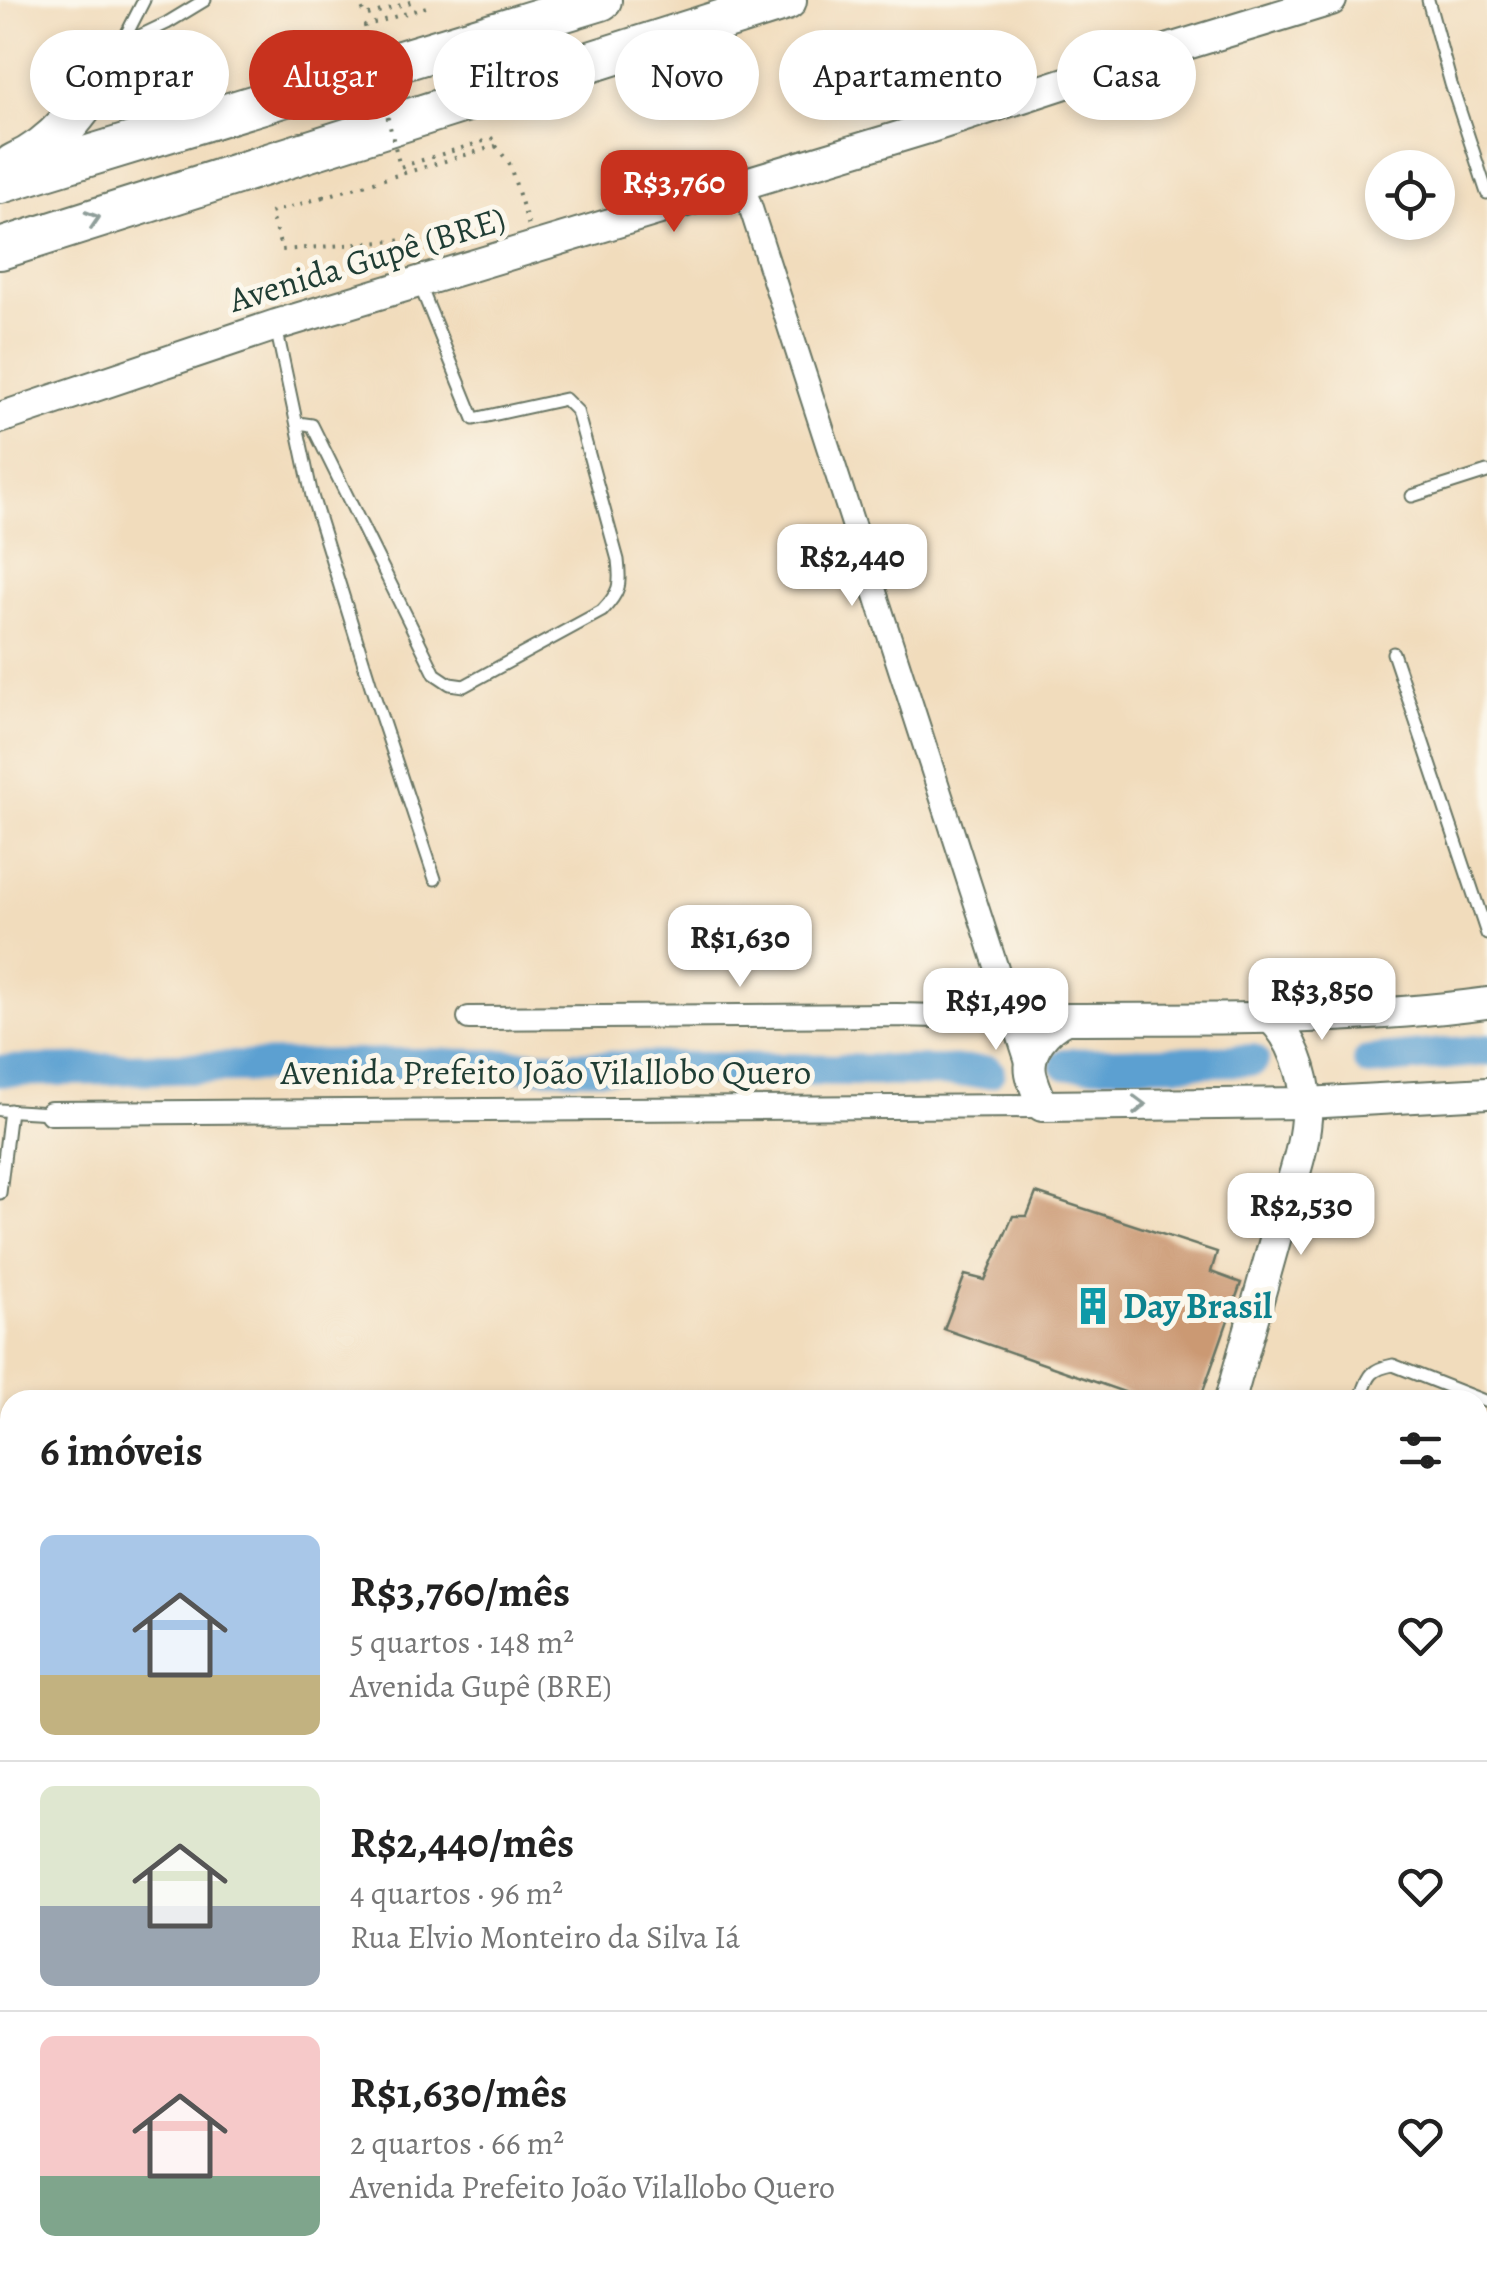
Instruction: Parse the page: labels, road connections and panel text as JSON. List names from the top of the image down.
{
  "streets": {
    "main road": ["Avenida Gupê (BRE)", "Avenida Prefeito João Vilallobo Quero"]
  },
  "places": {
    "building": ["Day Brasil"]
  },
  "page": {
    "chip": [
      "Comprar",
      "Alugar",
      "Filtros",
      "Novo",
      "Apartamento",
      "Casa"
    ],
    "price": [
      "R$3,760",
      "R$2,440",
      "R$1,630",
      "R$3,850",
      "R$1,490",
      "R$2,530"
    ],
    "heading": "6 imóveis",
    "list": [
      {
        "name": "R$3,760/mês",
        "note": "5 quartos · 148 m² · Avenida Gupê (BRE)"
      },
      {
        "name": "R$2,440/mês",
        "note": "4 quartos · 96 m² · Rua Elvio Monteiro da Silva Iá"
      },
      {
        "name": "R$1,630/mês",
        "note": "2 quartos · 66 m² · Avenida Prefeito João Vilallobo Quero"
      }
    ]
  }
}
